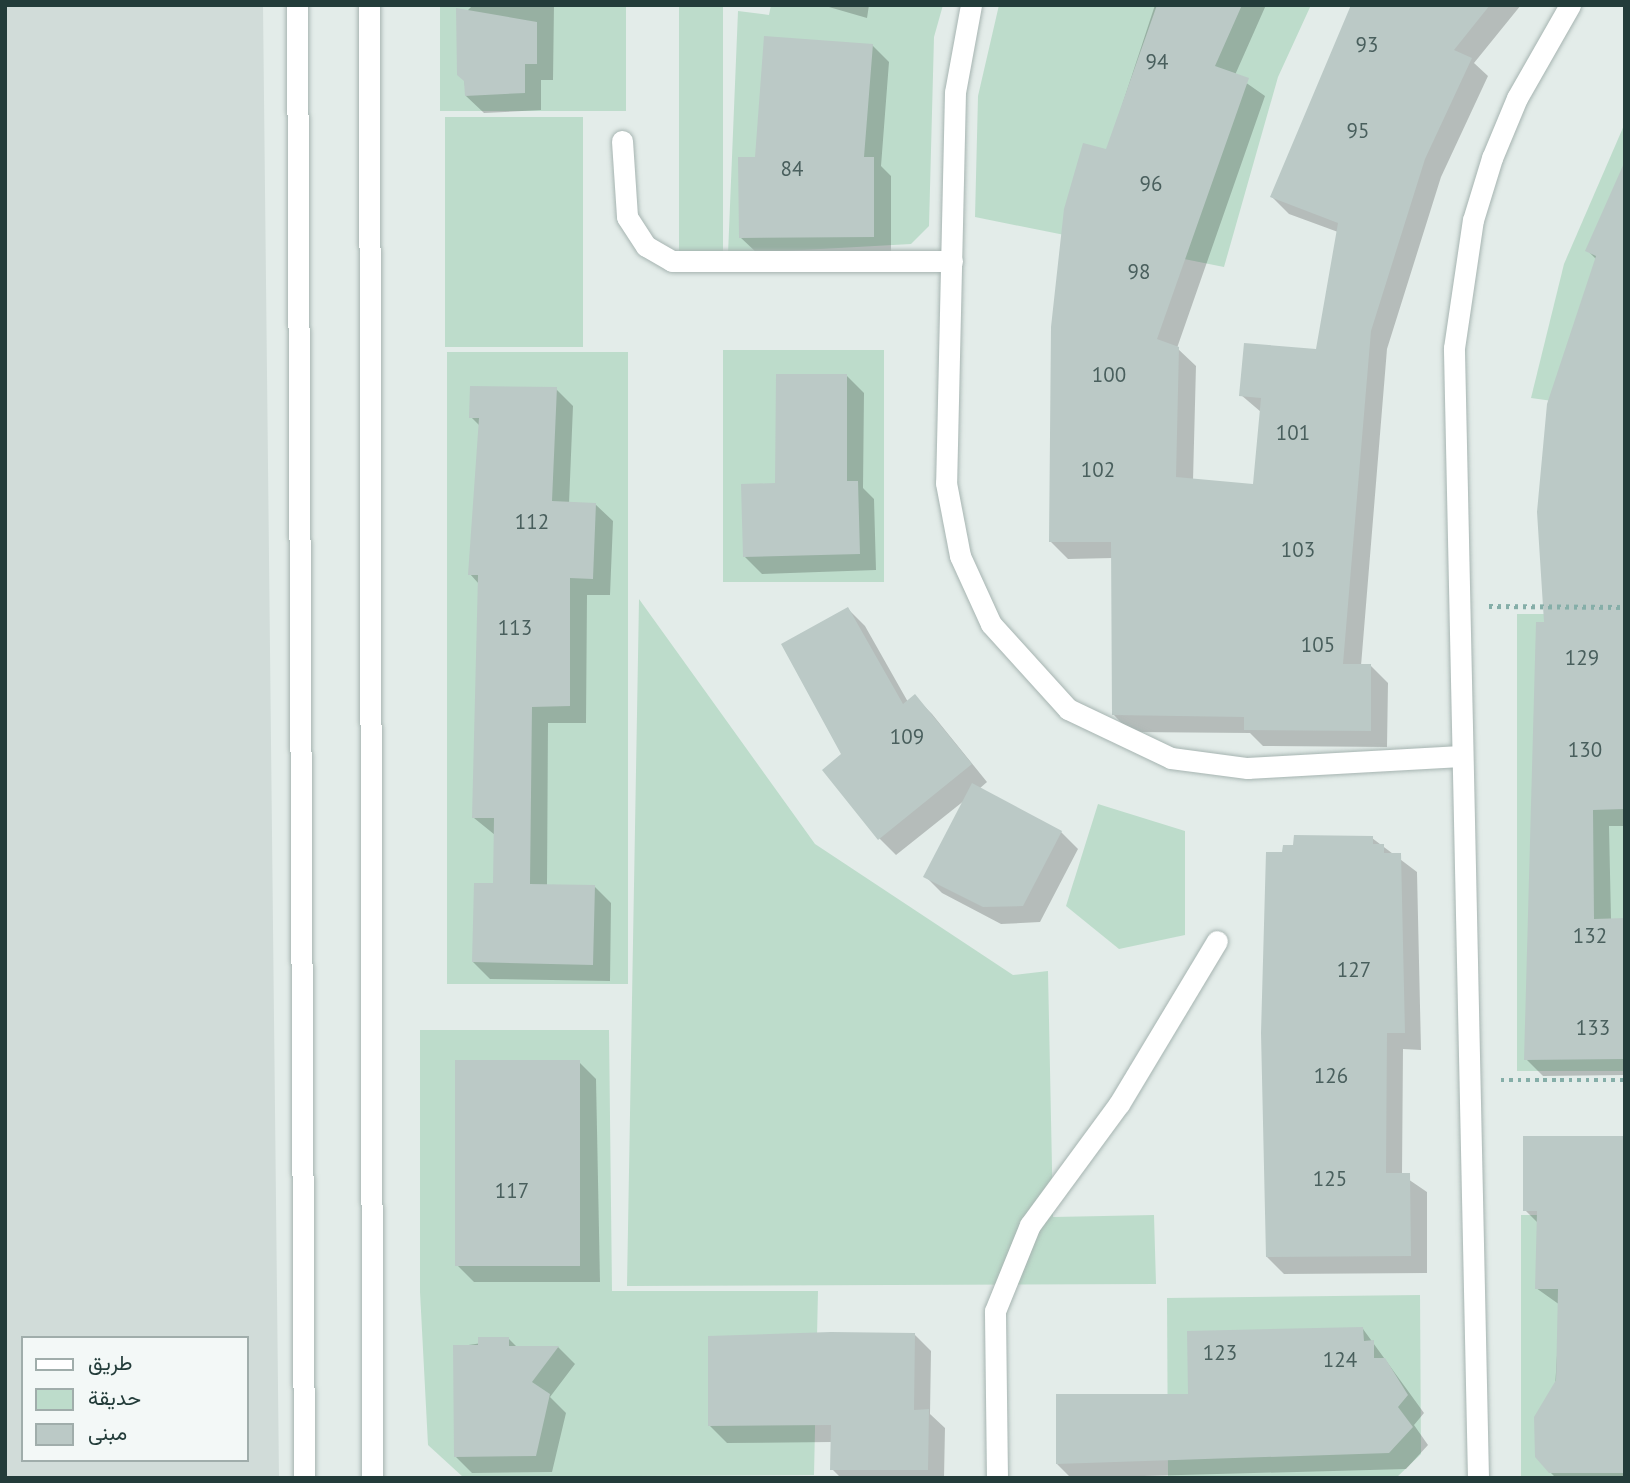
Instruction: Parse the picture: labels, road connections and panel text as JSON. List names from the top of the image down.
{
  "house_numbers": [
    "93",
    "94",
    "95",
    "84",
    "96",
    "98",
    "100",
    "101",
    "102",
    "112",
    "103",
    "113",
    "105",
    "129",
    "109",
    "130",
    "132",
    "127",
    "133",
    "126",
    "125",
    "117",
    "123",
    "124"
  ],
  "legend": ["طريق", "حديقة", "مبنى"]
}
